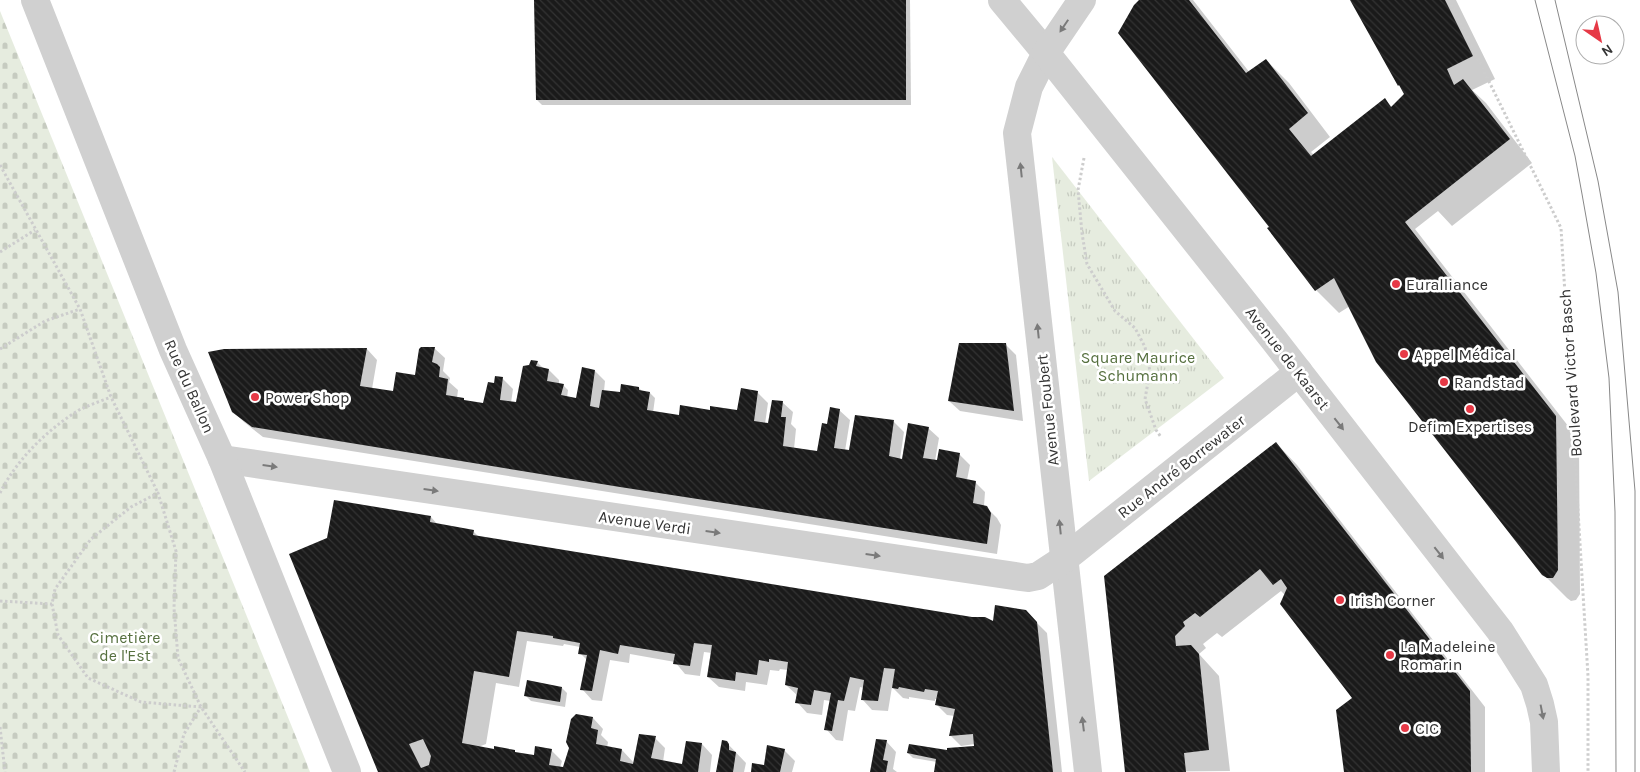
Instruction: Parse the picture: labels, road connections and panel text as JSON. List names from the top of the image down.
{
  "streets": {
    "street": [
      "Avenue de Kaarst",
      "Rue du Ballon",
      "Avenue Foubert",
      "Rue André Borrewater",
      "Avenue Verdi"
    ],
    "path": ["Boulevard Victor Basch"]
  },
  "crossings": [
    ["Avenue de Kaarst", "Avenue Foubert"],
    ["Avenue de Kaarst", "Rue André Borrewater"],
    ["Rue du Ballon", "Avenue Verdi"],
    ["Avenue Foubert", "Rue André Borrewater"],
    ["Avenue Foubert", "Avenue Verdi"],
    ["Rue André Borrewater", "Avenue Verdi"]
  ],
  "one_way": ["Avenue de Kaarst", "Avenue Foubert", "Avenue Verdi"],
  "parks": ["Square Maurice Schumann", "Cimetière de l'Est"],
  "places": [
    "Euralliance",
    "Appel Médical",
    "Randstad",
    "Power Shop",
    "Defim Expertises",
    "Irish Corner",
    "La Madeleine Romarin",
    "CIC"
  ],
  "north": "bottom right"
}
